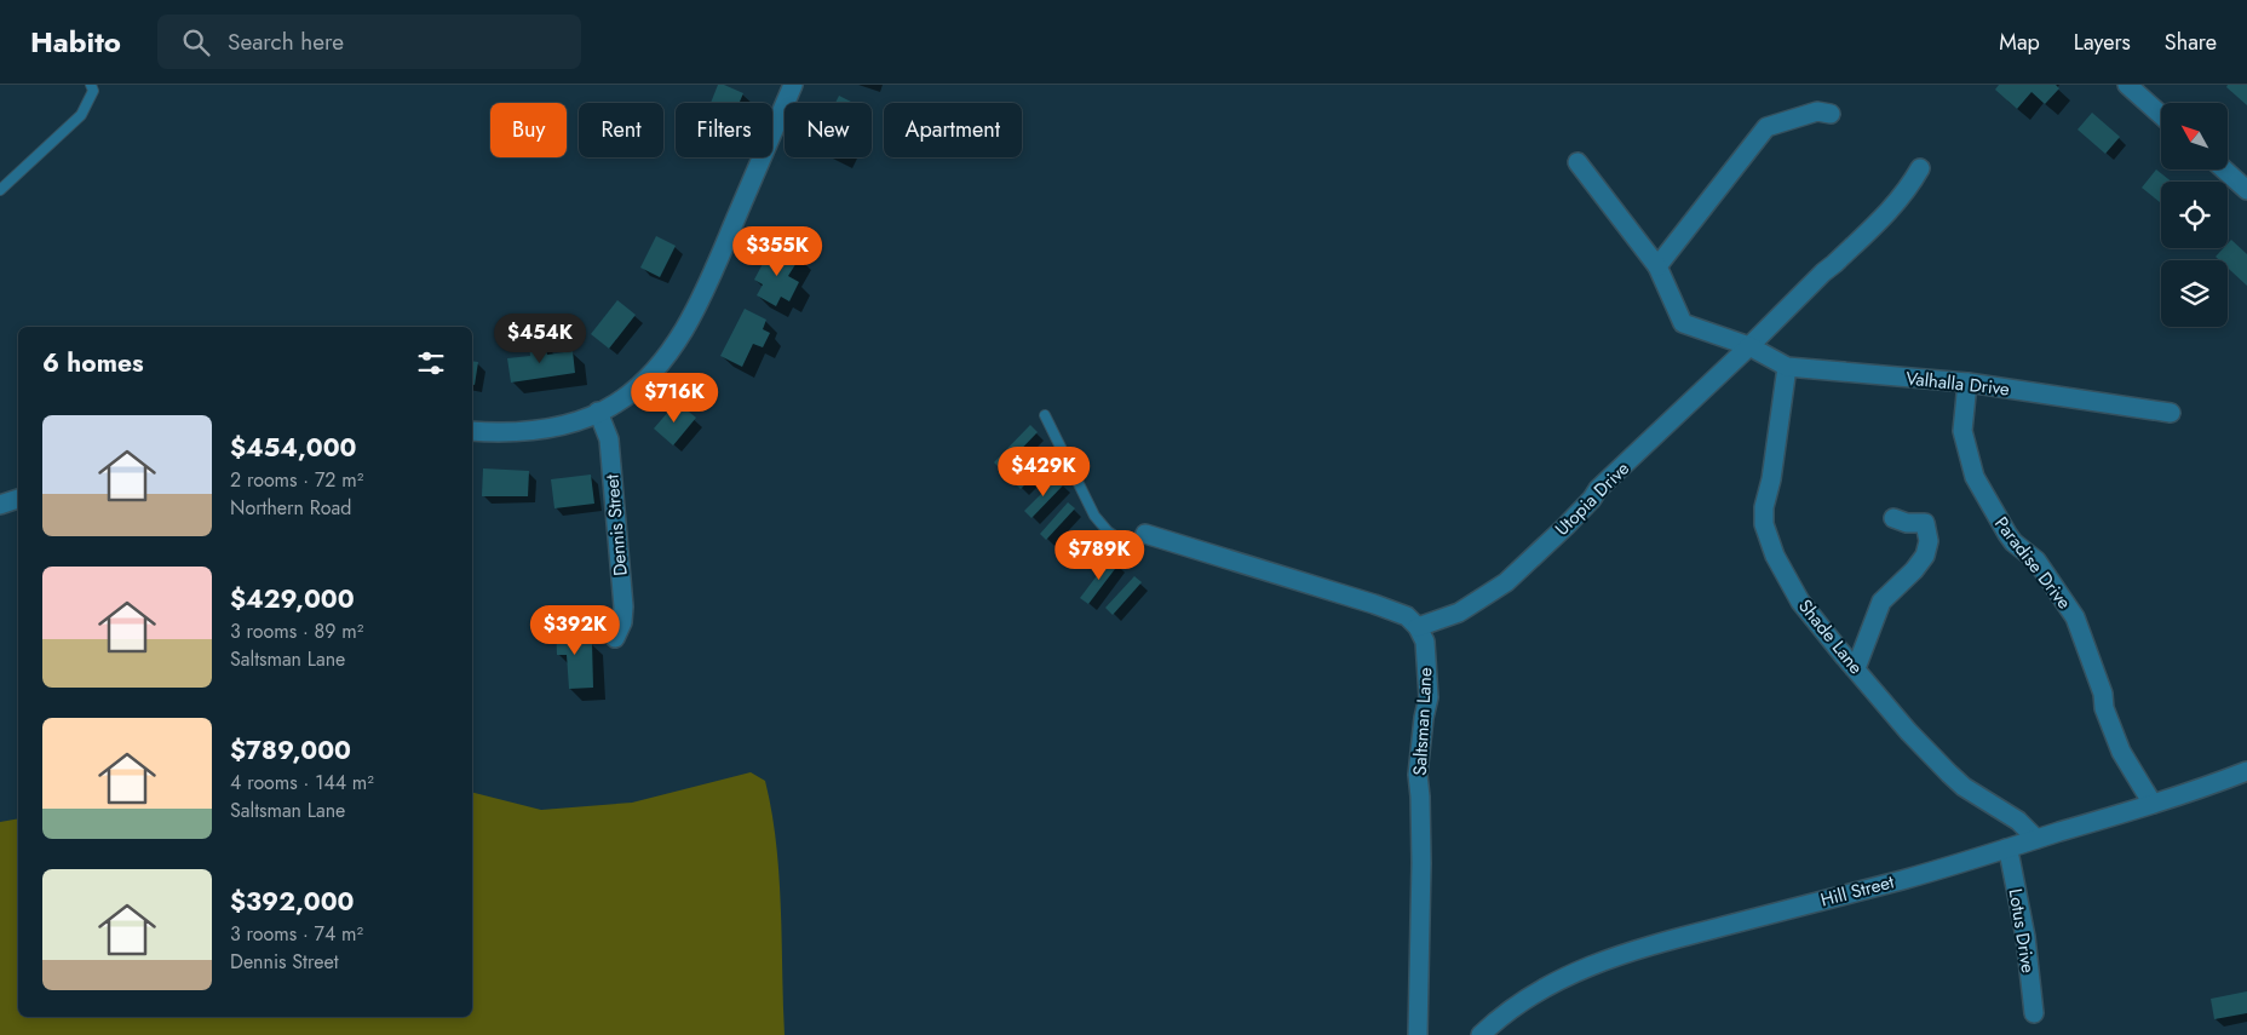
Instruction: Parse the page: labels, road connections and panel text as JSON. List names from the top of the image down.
{
  "streets": {
    "street": [
      "Valhalla Drive",
      "Utopia Drive",
      "Dennis Street",
      "Paradise Drive",
      "Shade Lane",
      "Saltsman Lane",
      "Hill Street",
      "Lotus Drive"
    ]
  },
  "crossings": [
    ["Valhalla Drive", "Utopia Drive"],
    ["Valhalla Drive", "Paradise Drive"],
    ["Valhalla Drive", "Shade Lane"],
    ["Utopia Drive", "Saltsman Lane"],
    ["Paradise Drive", "Hill Street"],
    ["Shade Lane", "Hill Street"],
    ["Hill Street", "Lotus Drive"]
  ],
  "north": "top left",
  "page": {
    "header": "Habito",
    "search": "Search here",
    "nav": ["Map", "Layers", "Share"],
    "chip": [
      "Buy",
      "Rent",
      "Filters",
      "New",
      "Apartment"
    ],
    "price": [
      "$355K",
      "$454K",
      "$716K",
      "$429K",
      "$789K",
      "$392K"
    ],
    "heading": "6 homes",
    "list": [
      {
        "name": "$454,000",
        "note": "2 rooms · 72 m² · Northern Road"
      },
      {
        "name": "$429,000",
        "note": "3 rooms · 89 m² · Saltsman Lane"
      },
      {
        "name": "$789,000",
        "note": "4 rooms · 144 m² · Saltsman Lane"
      },
      {
        "name": "$392,000",
        "note": "3 rooms · 74 m² · Dennis Street"
      }
    ]
  }
}
